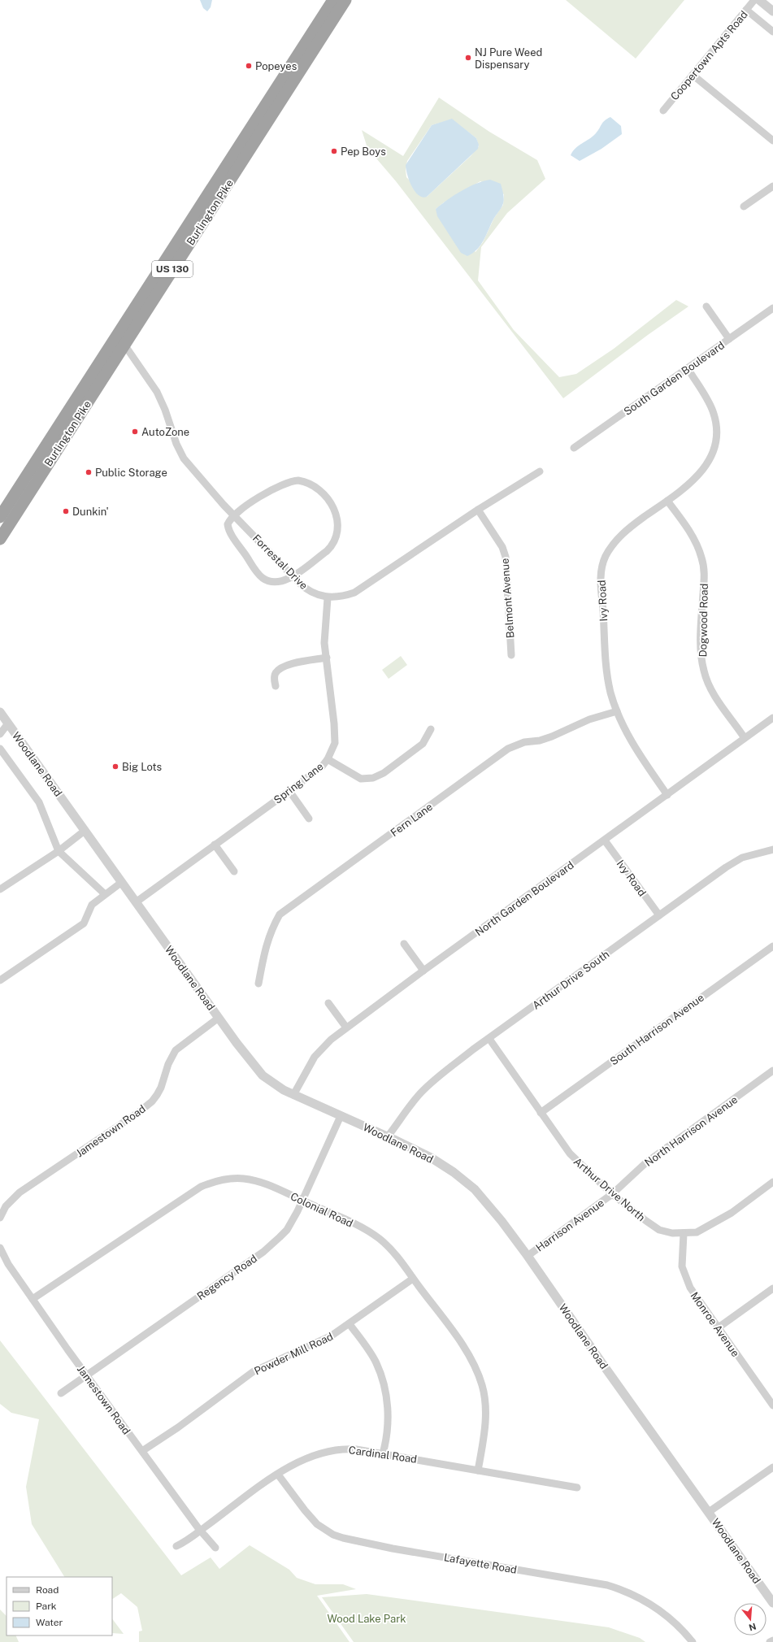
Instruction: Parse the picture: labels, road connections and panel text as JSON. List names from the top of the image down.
{
  "streets": {
    "highway": ["Burlington Pike", "US 130"],
    "street": [
      "Coopertown Apts Road",
      "South Garden Boulevard",
      "Forrestal Drive",
      "Belmont Avenue",
      "Ivy Road",
      "Dogwood Road",
      "Woodlane Road",
      "Spring Lane",
      "Fern Lane",
      "North Garden Boulevard",
      "Arthur Drive South",
      "South Harrison Avenue",
      "Jamestown Road",
      "North Harrison Avenue",
      "Arthur Drive North",
      "Colonial Road",
      "Harrison Avenue",
      "Regency Road",
      "Monroe Avenue",
      "Powder Mill Road",
      "Cardinal Road",
      "Lafayette Road"
    ]
  },
  "crossings": [
    ["Burlington Pike", "Forrestal Drive"],
    ["South Garden Boulevard", "Ivy Road"],
    ["Forrestal Drive", "Belmont Avenue"],
    ["Forrestal Drive", "Spring Lane"],
    ["Ivy Road", "Dogwood Road"],
    ["Ivy Road", "Fern Lane"],
    ["Ivy Road", "North Garden Boulevard"],
    ["Ivy Road", "Arthur Drive South"],
    ["Dogwood Road", "North Garden Boulevard"],
    ["Woodlane Road", "Spring Lane"],
    ["Woodlane Road", "North Garden Boulevard"],
    ["Woodlane Road", "Arthur Drive South"],
    ["Woodlane Road", "Jamestown Road"],
    ["Woodlane Road", "Harrison Avenue"],
    ["Woodlane Road", "Regency Road"],
    ["Arthur Drive South", "Arthur Drive North"],
    ["South Harrison Avenue", "Arthur Drive North"],
    ["Jamestown Road", "Colonial Road"],
    ["Jamestown Road", "Regency Road"],
    ["Jamestown Road", "Powder Mill Road"],
    ["Jamestown Road", "Cardinal Road"],
    ["North Harrison Avenue", "Arthur Drive North"],
    ["North Harrison Avenue", "Harrison Avenue"],
    ["Arthur Drive North", "Harrison Avenue"],
    ["Arthur Drive North", "Monroe Avenue"],
    ["Colonial Road", "Regency Road"],
    ["Colonial Road", "Powder Mill Road"],
    ["Colonial Road", "Cardinal Road"],
    ["Cardinal Road", "Lafayette Road"]
  ],
  "parks": ["Wood Lake Park"],
  "places": [
    "NJ Pure Weed Dispensary",
    "Popeyes",
    "Pep Boys",
    "AutoZone",
    "Public Storage",
    "Dunkin'",
    "Big Lots"
  ],
  "legend": ["Road", "Park", "Water"],
  "north": "bottom"
}
